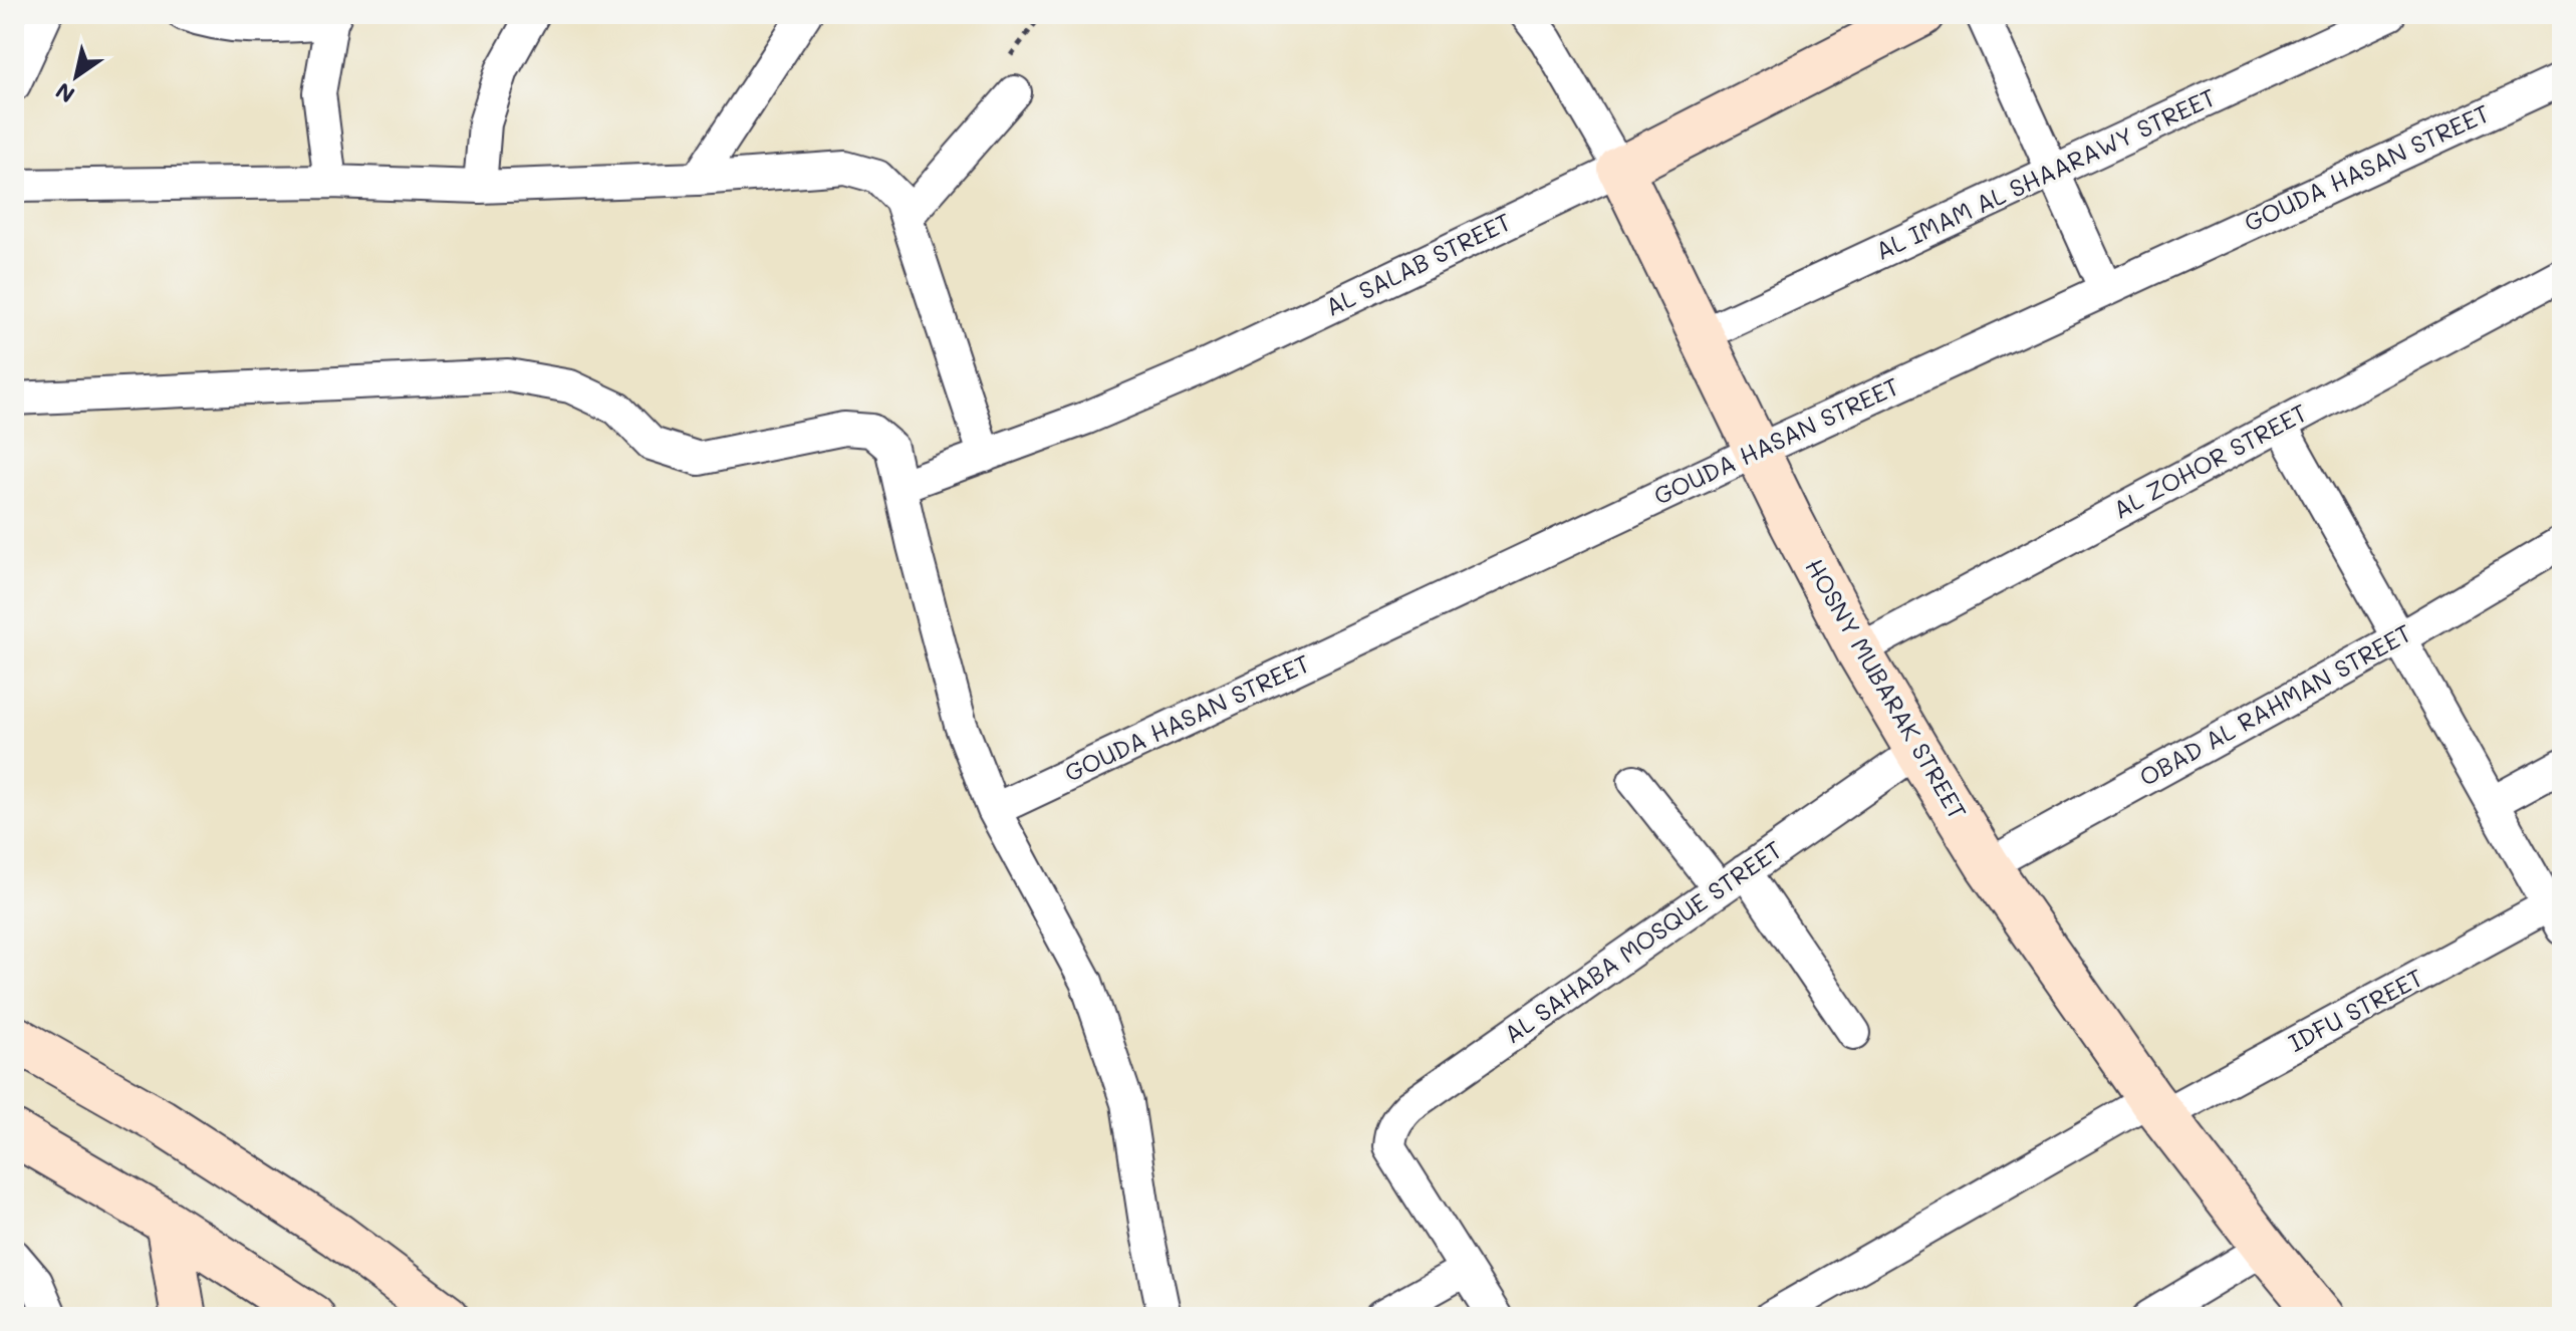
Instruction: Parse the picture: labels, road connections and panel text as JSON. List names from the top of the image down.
{
  "streets": {
    "street": [
      "GOUDA HASAN STREET",
      "AL IMAM AL SHAARAWY STREET",
      "AL SALAB STREET",
      "AL ZOHOR STREET",
      "HOSNY MUBARAK STREET",
      "OBAD AL RAHMAN STREET",
      "AL SAHABA MOSQUE STREET",
      "IDFU STREET"
    ]
  },
  "crossings": [
    ["GOUDA HASAN STREET", "HOSNY MUBARAK STREET"],
    ["AL IMAM AL SHAARAWY STREET", "HOSNY MUBARAK STREET"],
    ["AL SALAB STREET", "HOSNY MUBARAK STREET"],
    ["AL ZOHOR STREET", "HOSNY MUBARAK STREET"],
    ["HOSNY MUBARAK STREET", "OBAD AL RAHMAN STREET"],
    ["HOSNY MUBARAK STREET", "AL SAHABA MOSQUE STREET"],
    ["HOSNY MUBARAK STREET", "IDFU STREET"]
  ],
  "north": "bottom left"
}
